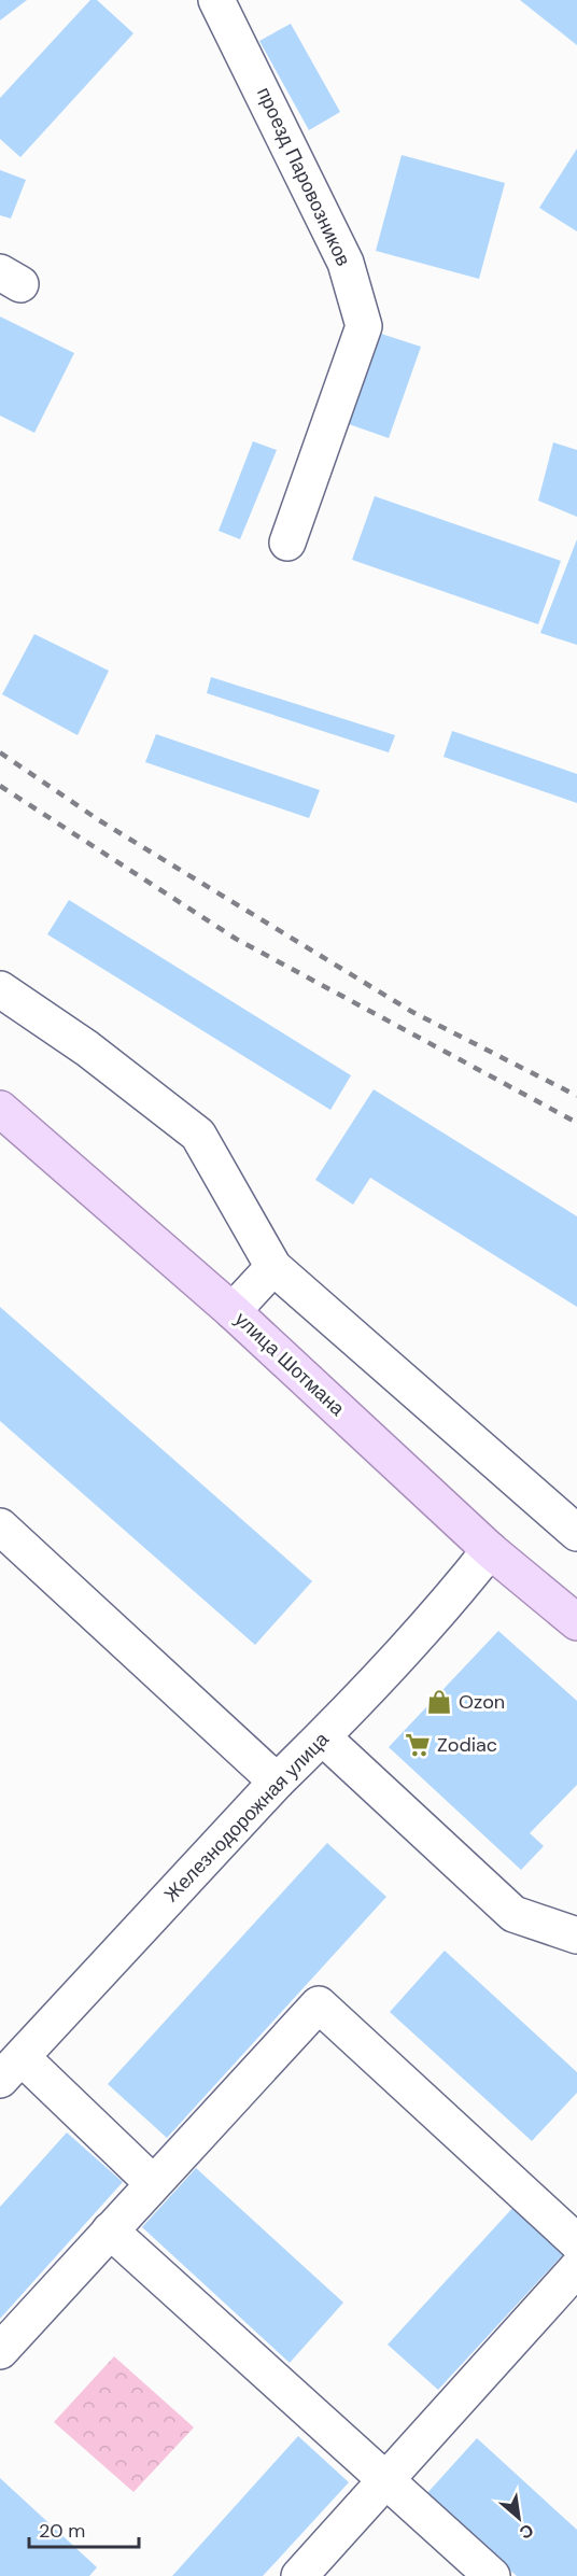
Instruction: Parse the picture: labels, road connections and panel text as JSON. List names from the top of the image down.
{
  "streets": {
    "main road": ["улица Шотмана"],
    "street": ["проезд Паровозников", "Железнодорожная улица"]
  },
  "crossings": [
    ["улица Шотмана", "Железнодорожная улица"]
  ],
  "places": {
    "shop": ["Ozon"],
    "supermarket": ["Zodiac"]
  },
  "scale_bar": "20 m",
  "north": "bottom right"
}
